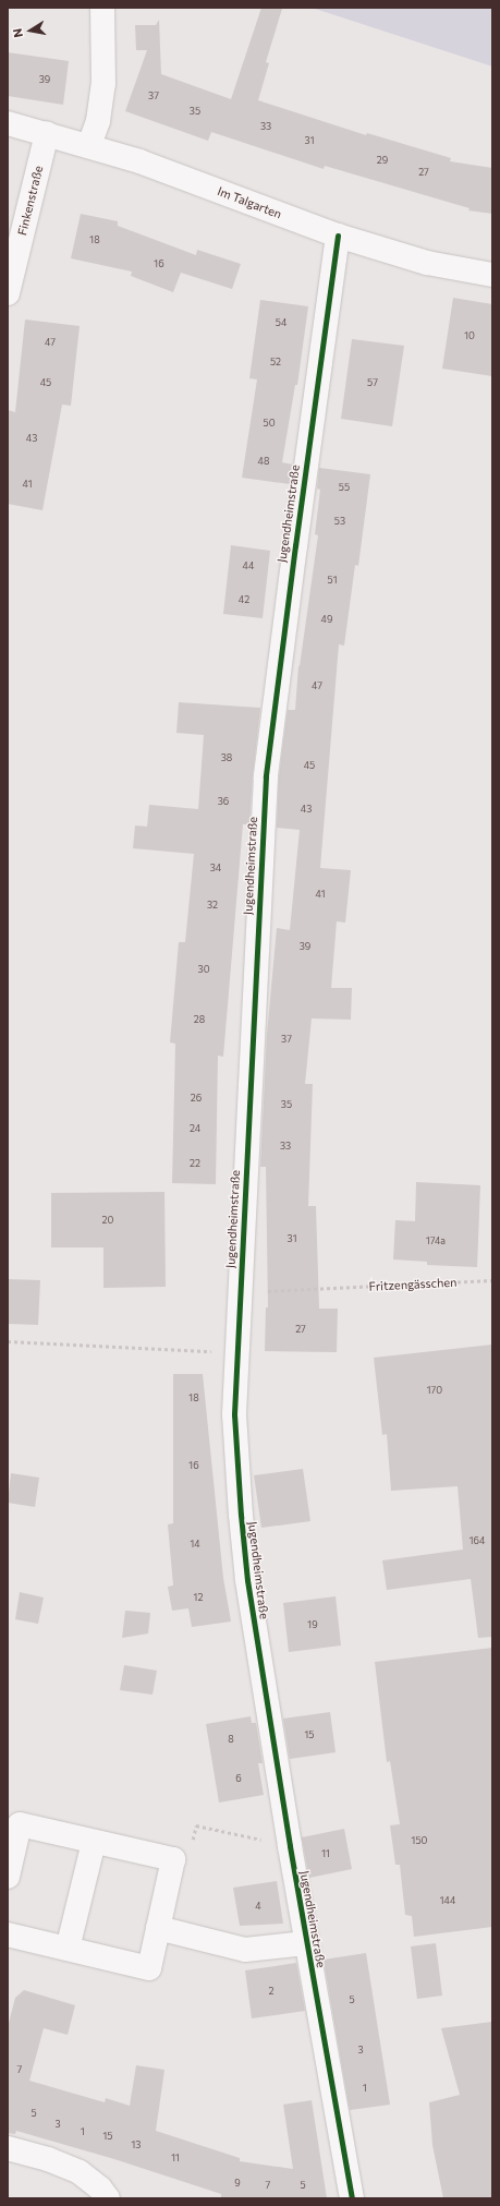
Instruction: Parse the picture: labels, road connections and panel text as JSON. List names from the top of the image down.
{
  "streets": {
    "street": ["Finkenstraße", "Im Talgarten", "Jugendheimstraße"],
    "path": ["Fritzengässchen"]
  },
  "crossings": [
    ["Finkenstraße", "Im Talgarten"],
    ["Im Talgarten", "Jugendheimstraße"]
  ],
  "house_numbers": [
    "39",
    "37",
    "35",
    "33",
    "31",
    "29",
    "27",
    "18",
    "16",
    "54",
    "10",
    "47",
    "52",
    "45",
    "57",
    "50",
    "43",
    "48",
    "41",
    "55",
    "53",
    "44",
    "51",
    "42",
    "49",
    "47",
    "38",
    "45",
    "36",
    "43",
    "34",
    "41",
    "32",
    "39",
    "30",
    "28",
    "37",
    "26",
    "35",
    "24",
    "33",
    "22",
    "20",
    "31",
    "174a",
    "27",
    "170",
    "18",
    "16",
    "164",
    "14",
    "12",
    "19",
    "15",
    "8",
    "6",
    "150",
    "11",
    "144",
    "4",
    "2",
    "5",
    "3",
    "7",
    "1",
    "5",
    "3",
    "1",
    "15",
    "13",
    "11",
    "9",
    "7",
    "5"
  ],
  "north": "left"
}
